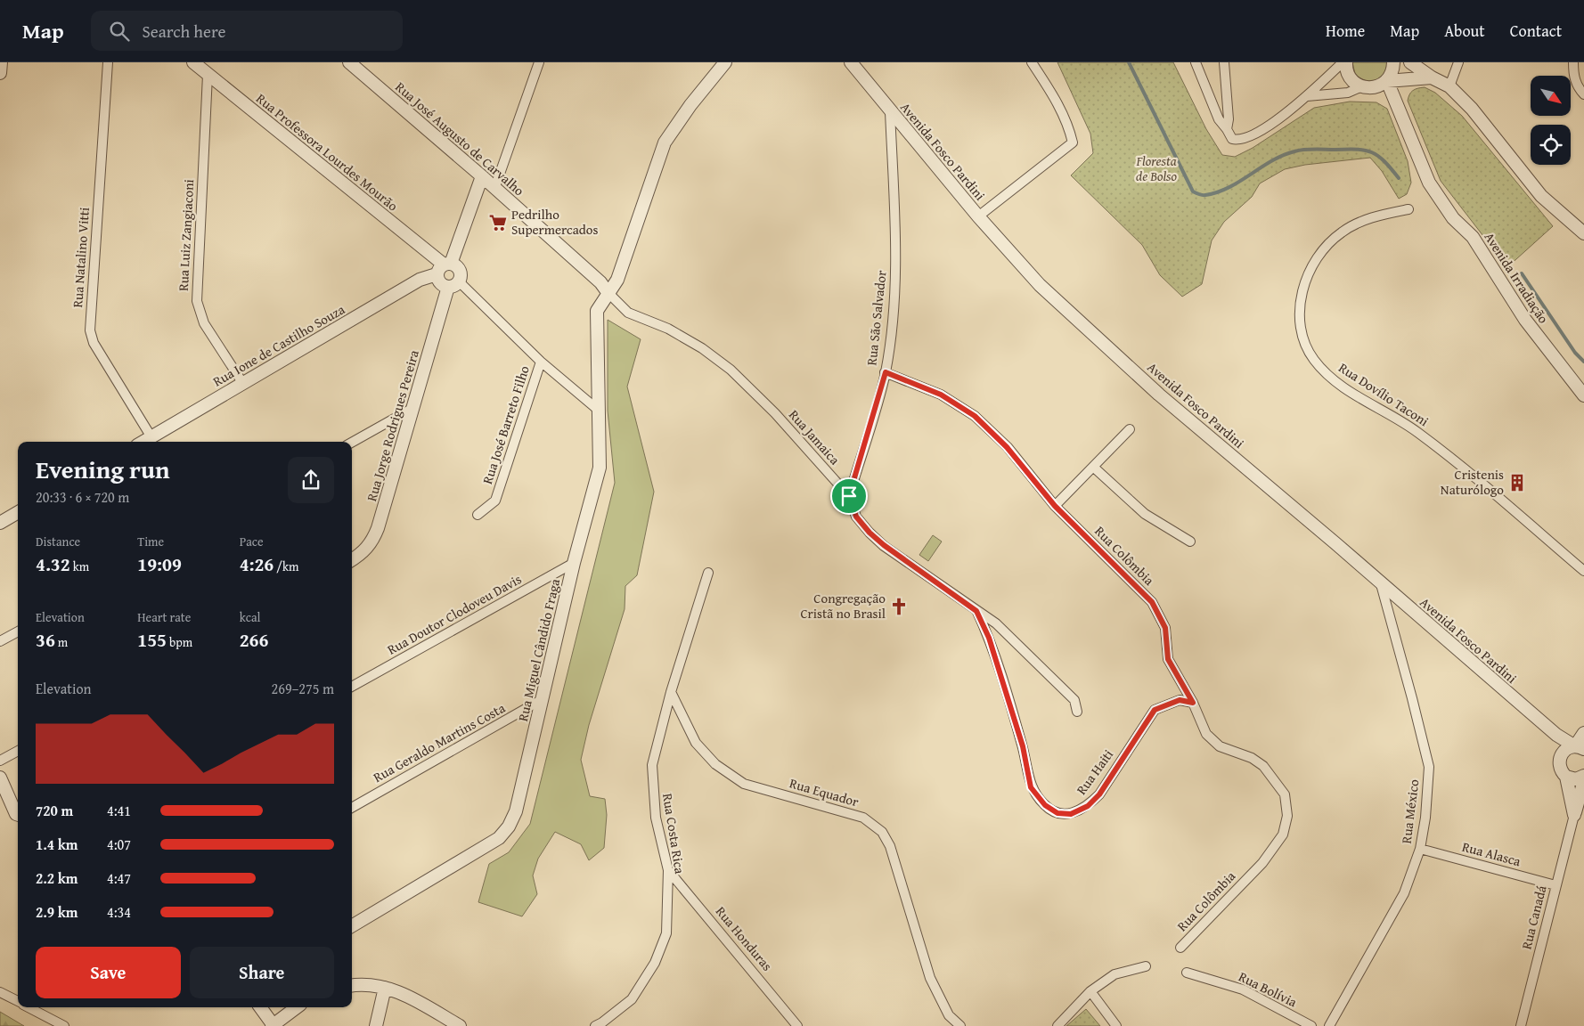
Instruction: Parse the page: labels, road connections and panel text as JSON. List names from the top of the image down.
{
  "streets": {
    "street": [
      "Rua José Augusto de Carvalho",
      "Avenida Fosco Pardini",
      "Rua Professora Lourdes Mourão",
      "Rua Luiz Zangiaconi",
      "Rua Natalino Vitti",
      "Avenida Irradiação",
      "Rua São Salvador",
      "Rua Ione de Castilho Souza",
      "Rua Dovílio Taconi",
      "Rua José Barreto Filho",
      "Rua Jorge Rodrigues Pereira",
      "Rua Jamaica",
      "Rua Colômbia",
      "Rua Doutor Clodoveu Davis",
      "Rua Miguel Cândido Fraga",
      "Rua Geraldo Martins Costa",
      "Rua Haiti",
      "Rua Equador",
      "Rua México",
      "Rua Costa Rica",
      "Rua Alasca",
      "Rua Canadá",
      "Rua Honduras",
      "Rua Bolívia"
    ]
  },
  "crossings": [
    ["Rua José Augusto de Carvalho", "Rua Jamaica"],
    ["Rua José Augusto de Carvalho", "Rua Miguel Cândido Fraga"],
    ["Avenida Fosco Pardini", "Rua São Salvador"],
    ["Avenida Fosco Pardini", "Rua México"],
    ["Rua Professora Lourdes Mourão", "Rua Luiz Zangiaconi"],
    ["Rua Professora Lourdes Mourão", "Rua Ione de Castilho Souza"],
    ["Rua Professora Lourdes Mourão", "Rua Jorge Rodrigues Pereira"],
    ["Rua Luiz Zangiaconi", "Rua Ione de Castilho Souza"],
    ["Rua Natalino Vitti", "Rua Ione de Castilho Souza"],
    ["Rua São Salvador", "Rua Jamaica"],
    ["Rua São Salvador", "Rua Colômbia"],
    ["Rua Jamaica", "Rua Miguel Cândido Fraga"],
    ["Rua Jamaica", "Rua Haiti"],
    ["Rua Colômbia", "Rua Haiti"],
    ["Rua Doutor Clodoveu Davis", "Rua Miguel Cândido Fraga"],
    ["Rua Miguel Cândido Fraga", "Rua Geraldo Martins Costa"],
    ["Rua Equador", "Rua Costa Rica"],
    ["Rua México", "Rua Alasca"],
    ["Rua Costa Rica", "Rua Honduras"],
    ["Rua Alasca", "Rua Canadá"]
  ],
  "parks": ["Floresta de Bolso"],
  "places": {
    "supermarket": ["Pedrilho Supermercados"],
    "building": ["Cristenis Naturólogo"],
    "church": ["Congregação Cristã no Brasil"]
  },
  "north": "bottom right",
  "page": {
    "header": "Map",
    "search": "Search here",
    "nav": [
      "Home",
      "Map",
      "About",
      "Contact"
    ],
    "heading": ["Evening run", "20:33 · 6 × 720 m"],
    "stats": [
      ["Distance", "4.32 km"],
      ["Time", "19:09"],
      ["Pace", "4:26 /km"],
      ["Elevation", "36 m"],
      ["Heart rate", "155 bpm"],
      ["kcal", "266"]
    ],
    "chart": ["Elevation", "269–275 m"],
    "list": [
      {
        "name": "720 m",
        "note": "4:41"
      },
      {
        "name": "1.4 km",
        "note": "4:07"
      },
      {
        "name": "2.2 km",
        "note": "4:47"
      },
      {
        "name": "2.9 km",
        "note": "4:34"
      }
    ],
    "buttons": ["Save", "Share"]
  }
}
